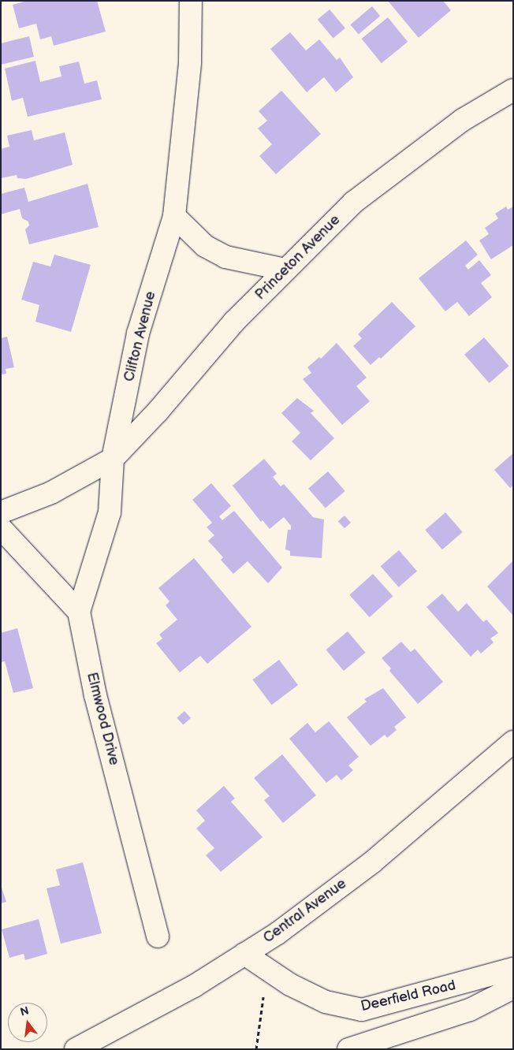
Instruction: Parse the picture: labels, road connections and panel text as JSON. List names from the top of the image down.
{
  "streets": {
    "street": [
      "Princeton Avenue",
      "Clifton Avenue",
      "Elmwood Drive",
      "Central Avenue",
      "Deerfield Road"
    ]
  },
  "crossings": [
    ["Princeton Avenue", "Clifton Avenue"],
    ["Central Avenue", "Deerfield Road"]
  ],
  "north": "top"
}
